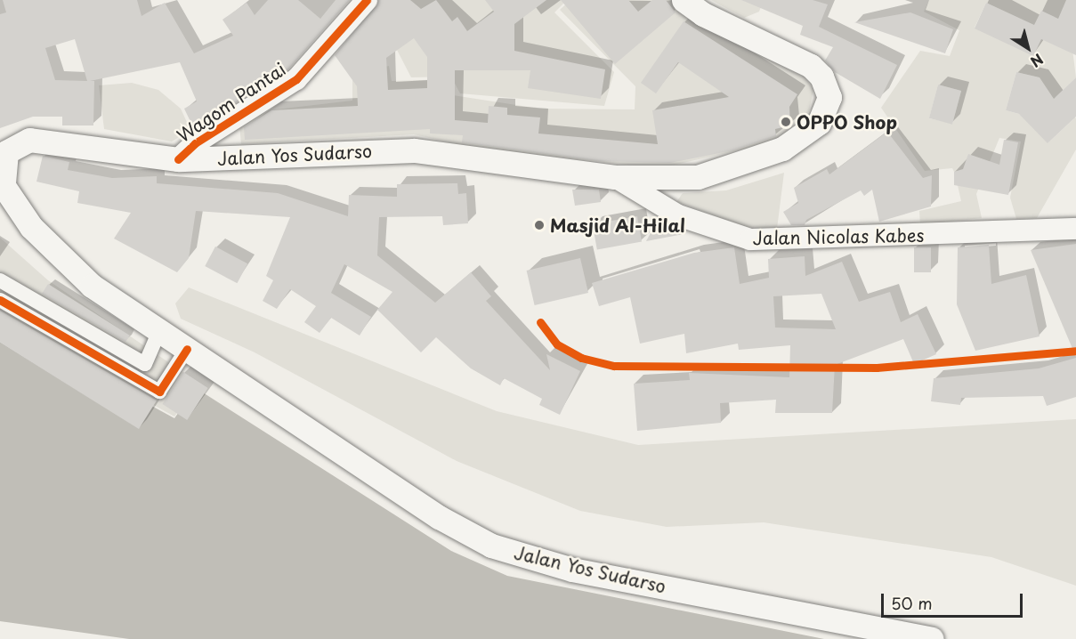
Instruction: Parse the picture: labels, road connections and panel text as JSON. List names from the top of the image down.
{
  "streets": {
    "main road": ["Wagom Pantai", "Jalan Yos Sudarso", "Jalan Nicolas Kabes"]
  },
  "crossings": [
    ["Wagom Pantai", "Jalan Yos Sudarso"],
    ["Jalan Yos Sudarso", "Jalan Nicolas Kabes"]
  ],
  "places": ["OPPO Shop", "Masjid Al-Hilal"],
  "scale_bar": "50 m",
  "north": "bottom right"
}
